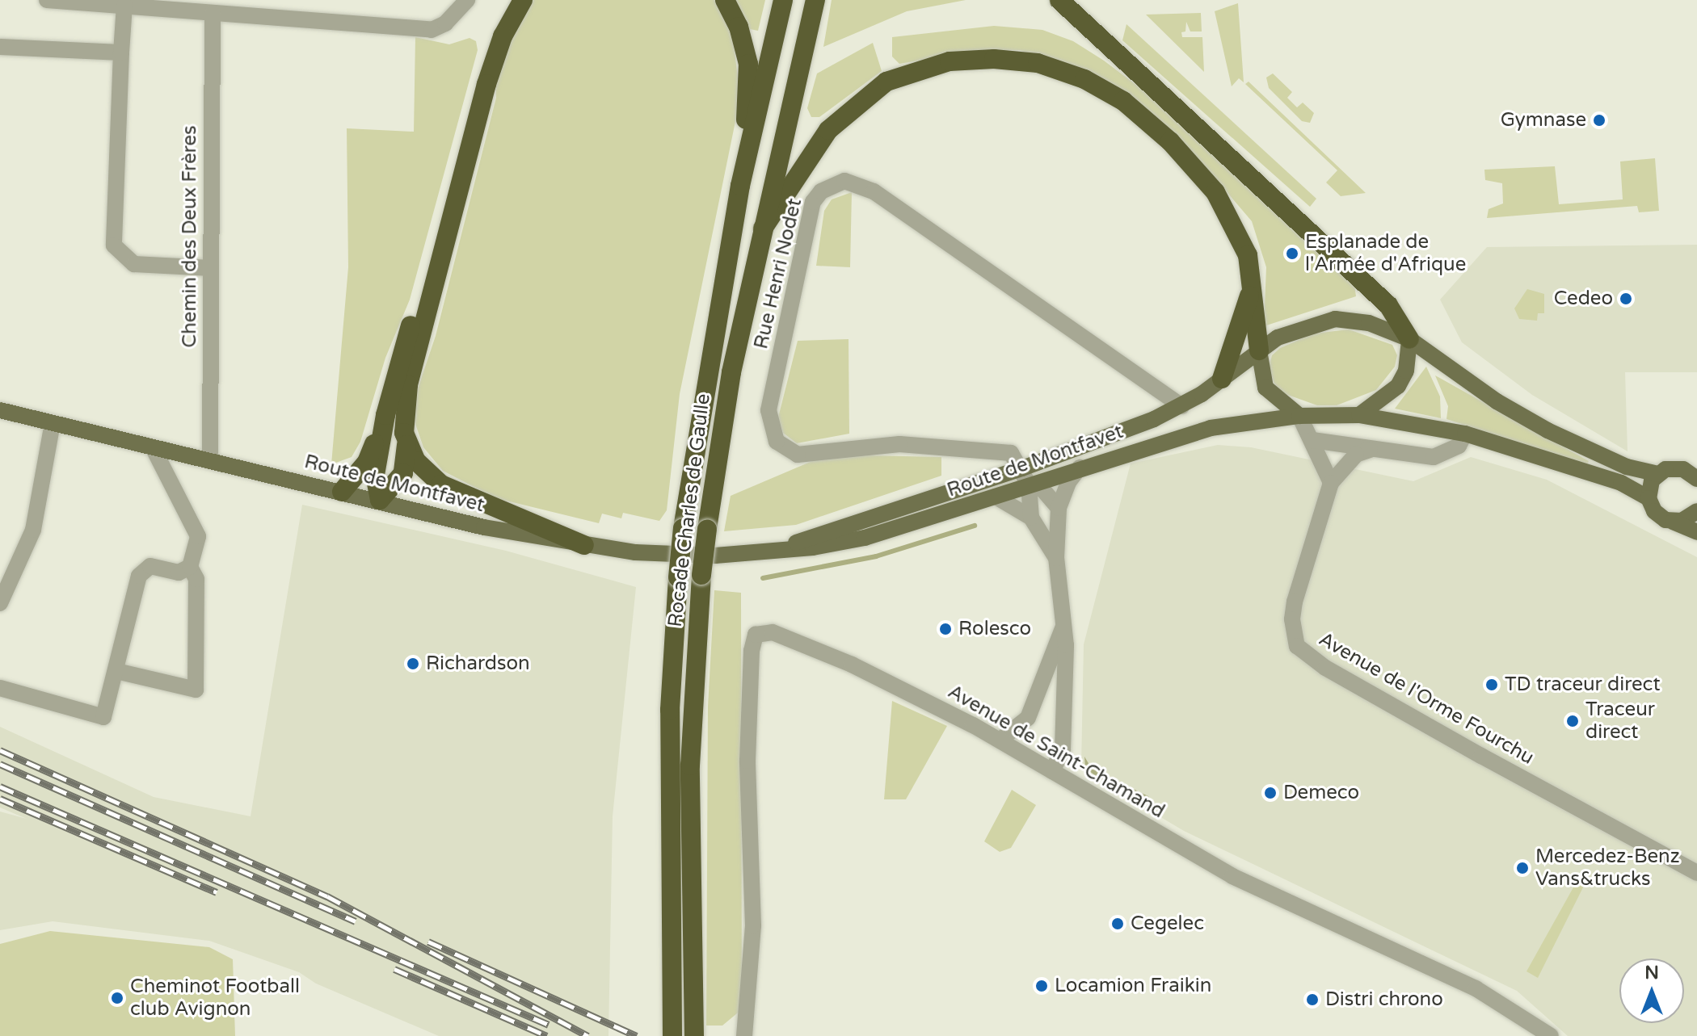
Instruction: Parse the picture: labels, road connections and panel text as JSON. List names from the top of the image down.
{
  "streets": {
    "highway": ["Rocade Charles de Gaulle"],
    "main road": ["Route de Montfavet"],
    "street": [
      "Chemin des Deux Frères",
      "Rue Henri Nodet",
      "Avenue de l'Orme Fourchu",
      "Avenue de Saint-Chamand"
    ]
  },
  "crossings": [
    ["Chemin des Deux Frères", "Route de Montfavet"],
    ["Rue Henri Nodet", "Route de Montfavet"]
  ],
  "places": [
    "Gymnase",
    "Esplanade de l'Armée d'Afrique",
    "Cedeo",
    "Rolesco",
    "Richardson",
    "TD traceur direct",
    "Traceur direct",
    "Demeco",
    "Mercedez-Benz Vans&trucks",
    "Cegelec",
    "Locamion Fraikin",
    "Cheminot Football club Avignon",
    "Distri chrono"
  ],
  "north": "top"
}
